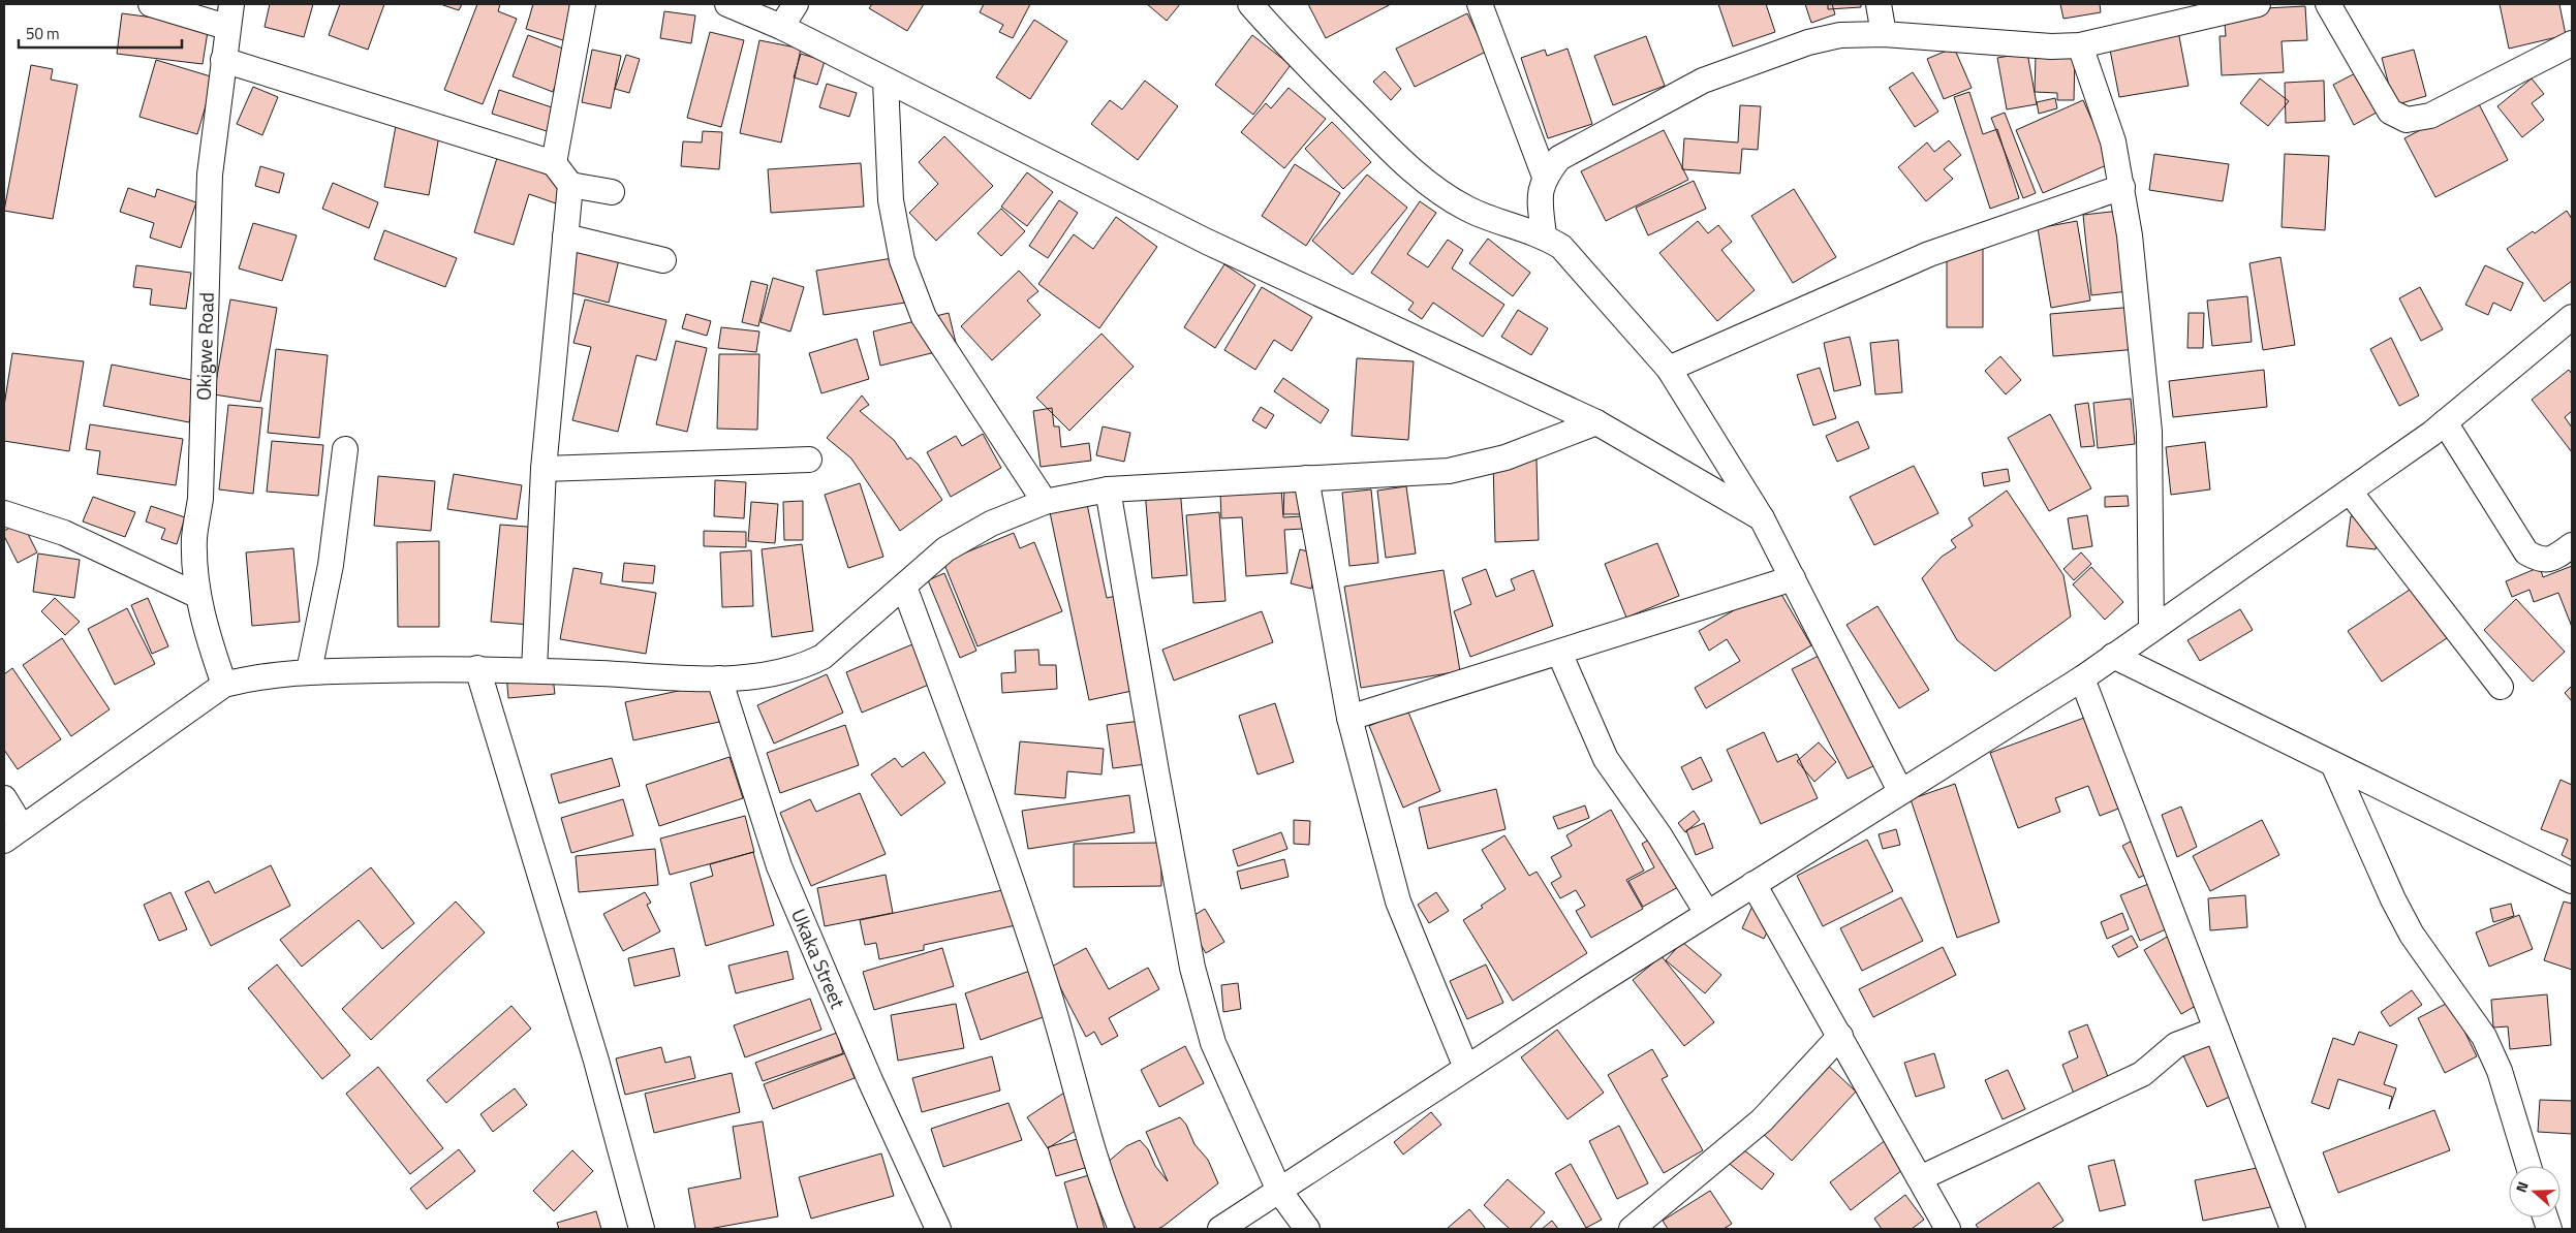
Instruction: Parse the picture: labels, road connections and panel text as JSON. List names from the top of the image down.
{
  "streets": {
    "street": ["Okigwe Road", "Ukaka Street"]
  },
  "scale_bar": "50 m",
  "north": "left"
}
